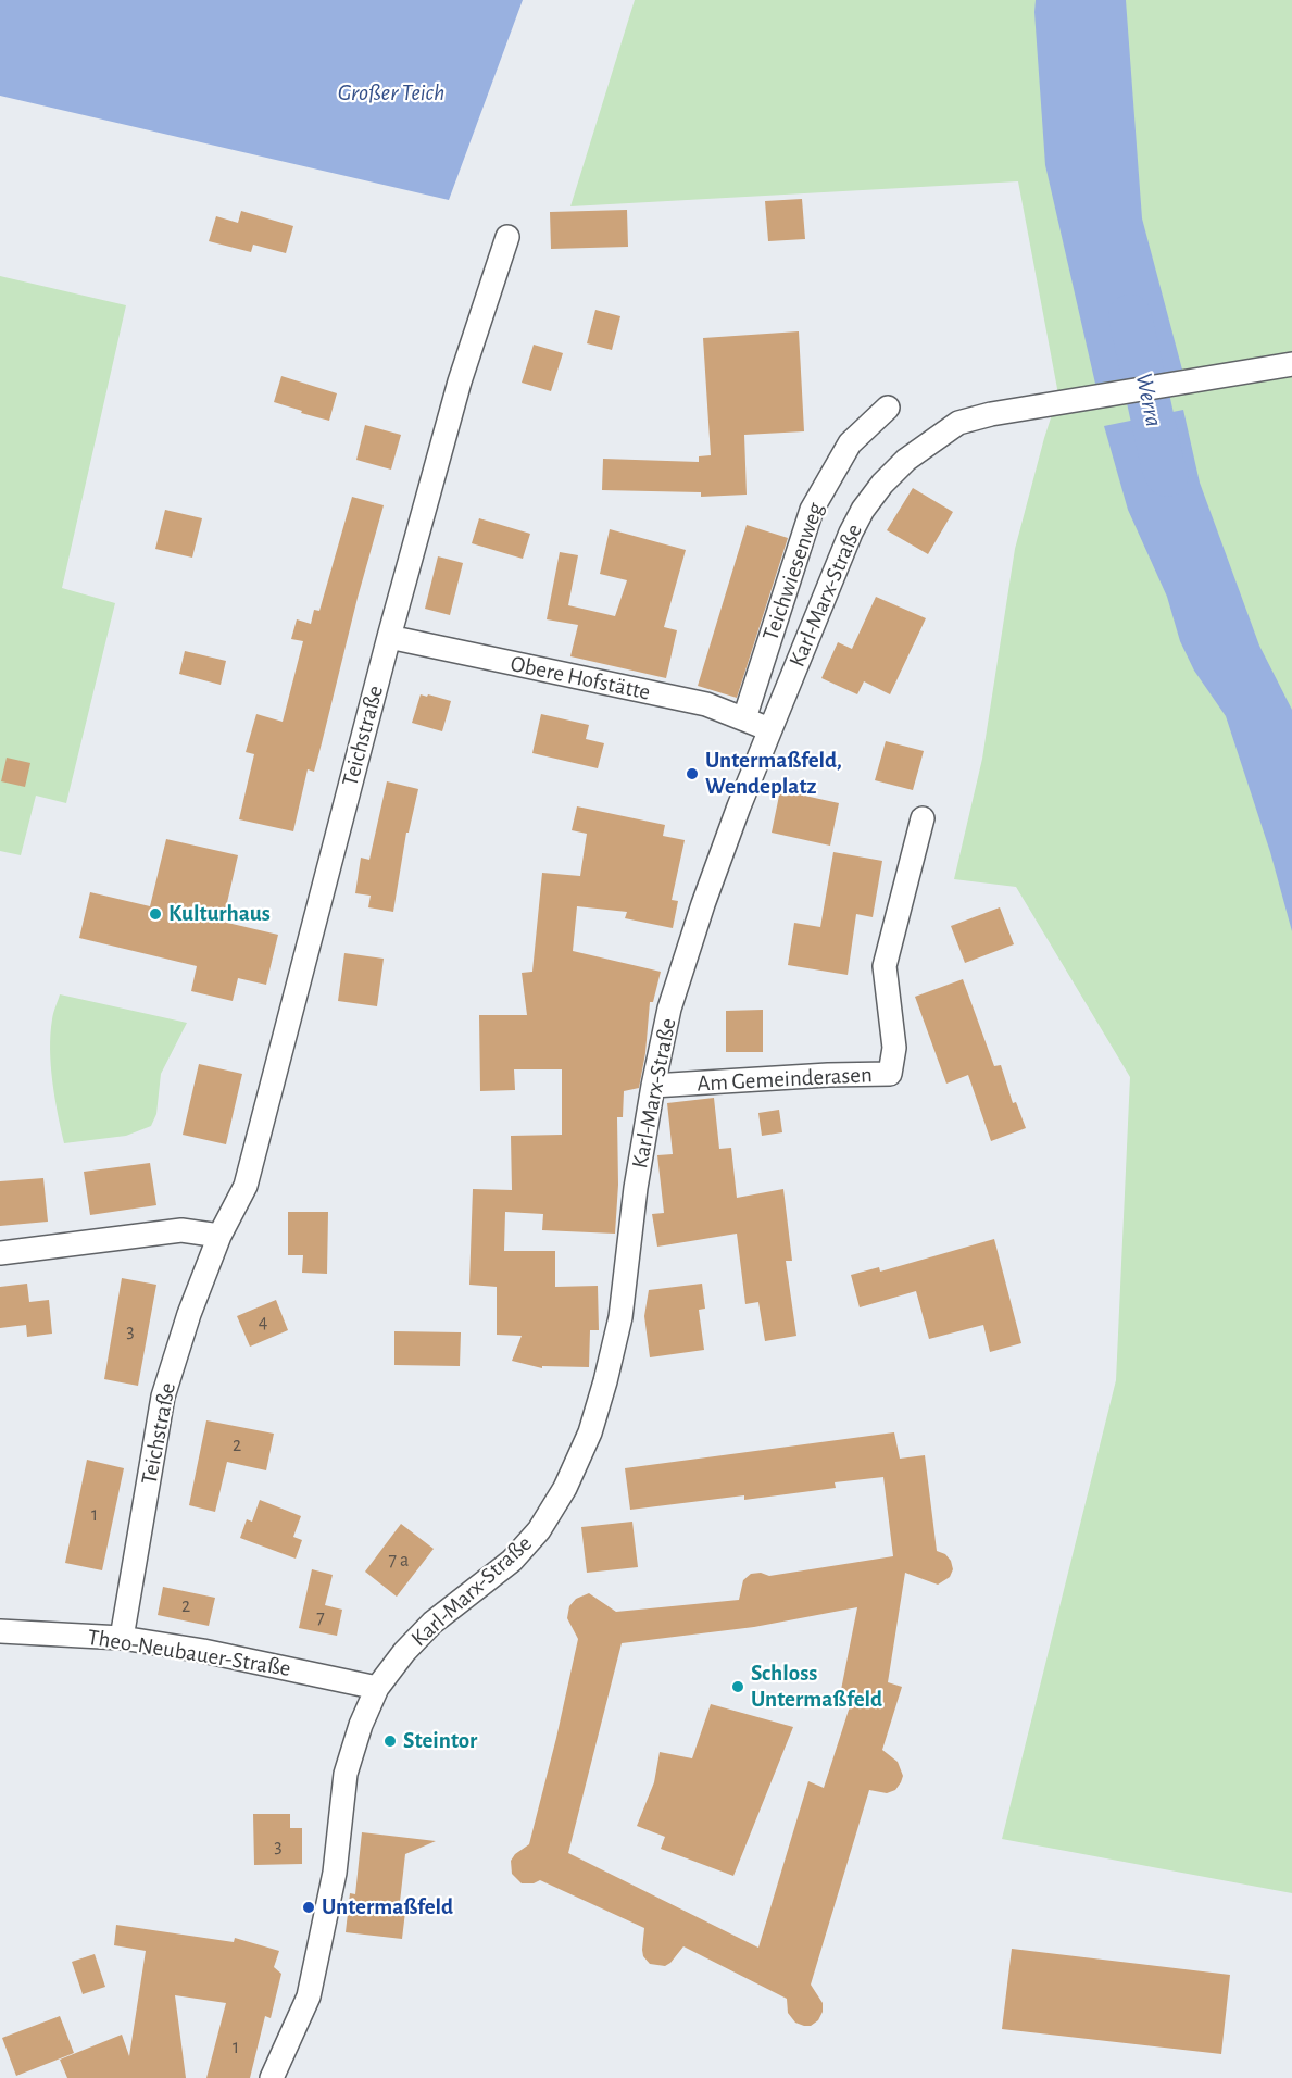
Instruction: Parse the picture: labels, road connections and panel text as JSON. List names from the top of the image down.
{
  "streets": {
    "street": [
      "Teichwiesenweg",
      "Karl-Marx-Straße",
      "Obere Hofstätte",
      "Teichstraße",
      "Am Gemeinderasen",
      "Theo-Neubauer-Straße"
    ]
  },
  "crossings": [
    ["Teichwiesenweg", "Obere Hofstätte"],
    ["Karl-Marx-Straße", "Obere Hofstätte"],
    ["Karl-Marx-Straße", "Am Gemeinderasen"],
    ["Karl-Marx-Straße", "Theo-Neubauer-Straße"],
    ["Obere Hofstätte", "Teichstraße"],
    ["Teichstraße", "Theo-Neubauer-Straße"]
  ],
  "water": ["Großer Teich", "Werra"],
  "places": [
    "Untermaßfeld, Wendeplatz",
    "Kulturhaus",
    "Schloss Untermaßfeld",
    "Steintor",
    "Untermaßfeld"
  ],
  "house_numbers": [
    "4",
    "3",
    "2",
    "1",
    "7 a",
    "2",
    "7",
    "3",
    "1"
  ]
}
